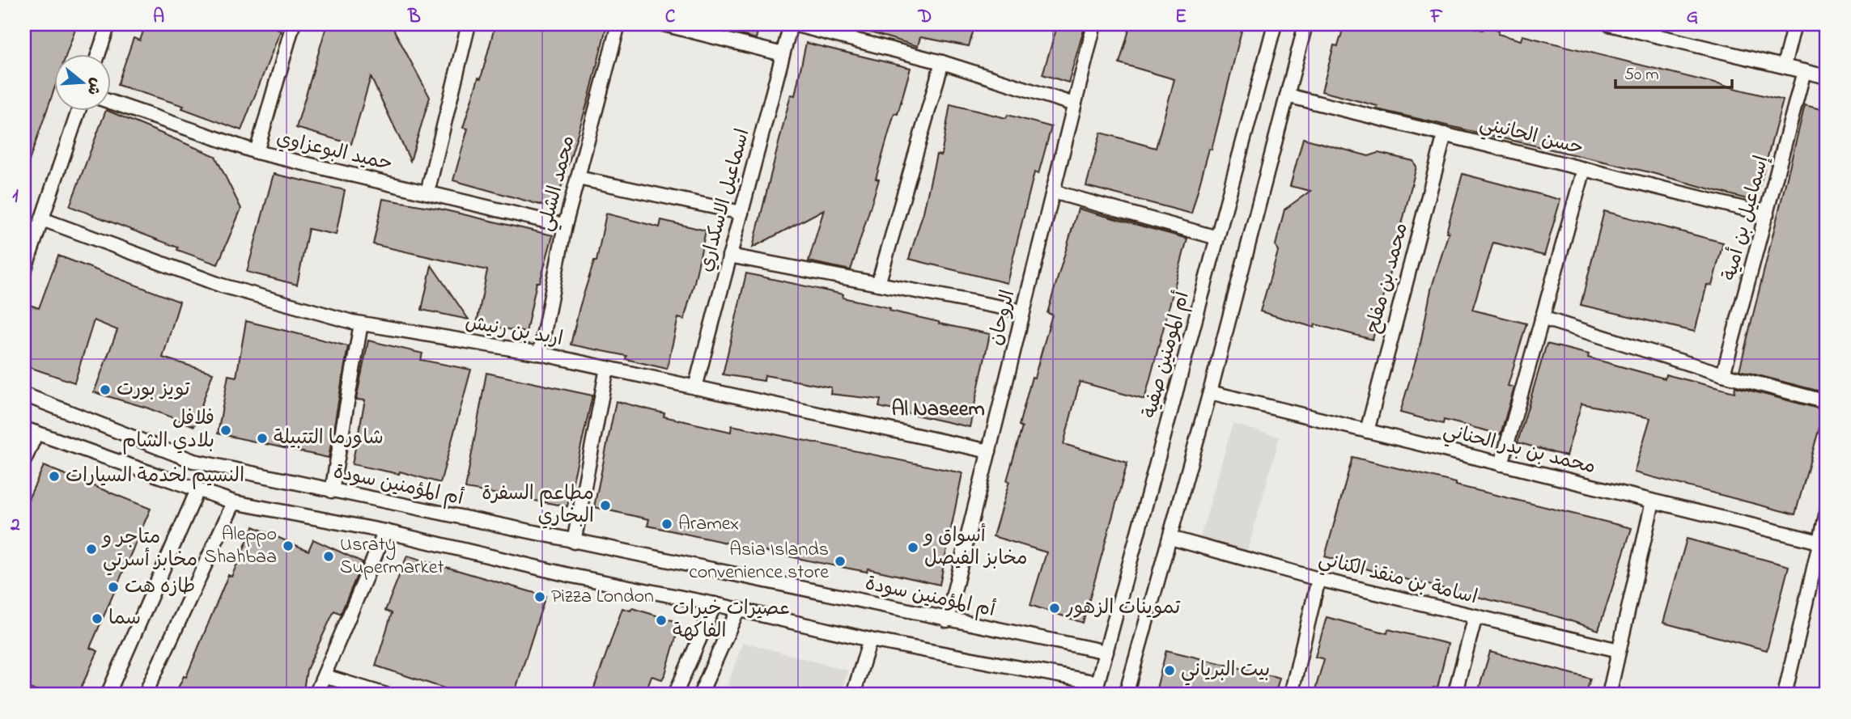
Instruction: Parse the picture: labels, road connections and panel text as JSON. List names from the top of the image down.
{
  "streets": {
    "street": [
      "حسن الحانيني",
      "حميد البوعزاوي",
      "محمد الشلي",
      "اسماعيل الاسكداري",
      "إسماعيل بن أمية",
      "محمد بن مفلح",
      "الروحان",
      "اربد بن رنيش",
      "أم المومنين صفية",
      "محمد بن بدر الحناني",
      "أم المؤمنين سودة",
      "اسامة بن منقذ الكناني"
    ]
  },
  "crossings": [
    ["حسن الحانيني", "إسماعيل بن أمية"],
    ["حسن الحانيني", "محمد بن مفلح"],
    ["حميد البوعزاوي", "محمد الشلي"],
    ["محمد الشلي", "اربد بن رنيش"],
    ["اسماعيل الاسكداري", "اربد بن رنيش"],
    ["محمد بن مفلح", "محمد بن بدر الحناني"],
    ["الروحان", "اربد بن رنيش"],
    ["الروحان", "أم المؤمنين سودة"],
    ["أم المومنين صفية", "أم المؤمنين سودة"]
  ],
  "districts": ["Al Naseem"],
  "places": [
    "تويز بورت",
    "فلافل بلادي الشام",
    "شاورما التتبيلة",
    "النسيم لخدمة السيارات",
    "مطاعم السفرة البخاري",
    "Aramex",
    "Aleppo Shahbaa",
    "أسواق و مخابز الفيصل",
    "متاجر و مخابز أسرتي",
    "Usraty Supermarket",
    "Asia Islands convenience store",
    "طازه هت",
    "Pizza London",
    "تموينات الزهور",
    "سما",
    "عصيرات خيرات الفاكهة",
    "بيت البرياني"
  ],
  "scale_bar": "50 m",
  "north": "right",
  "grid": {
    "columns": [
      "A",
      "B",
      "C",
      "D",
      "E",
      "F",
      "G"
    ],
    "rows": ["1", "2"]
  }
}
